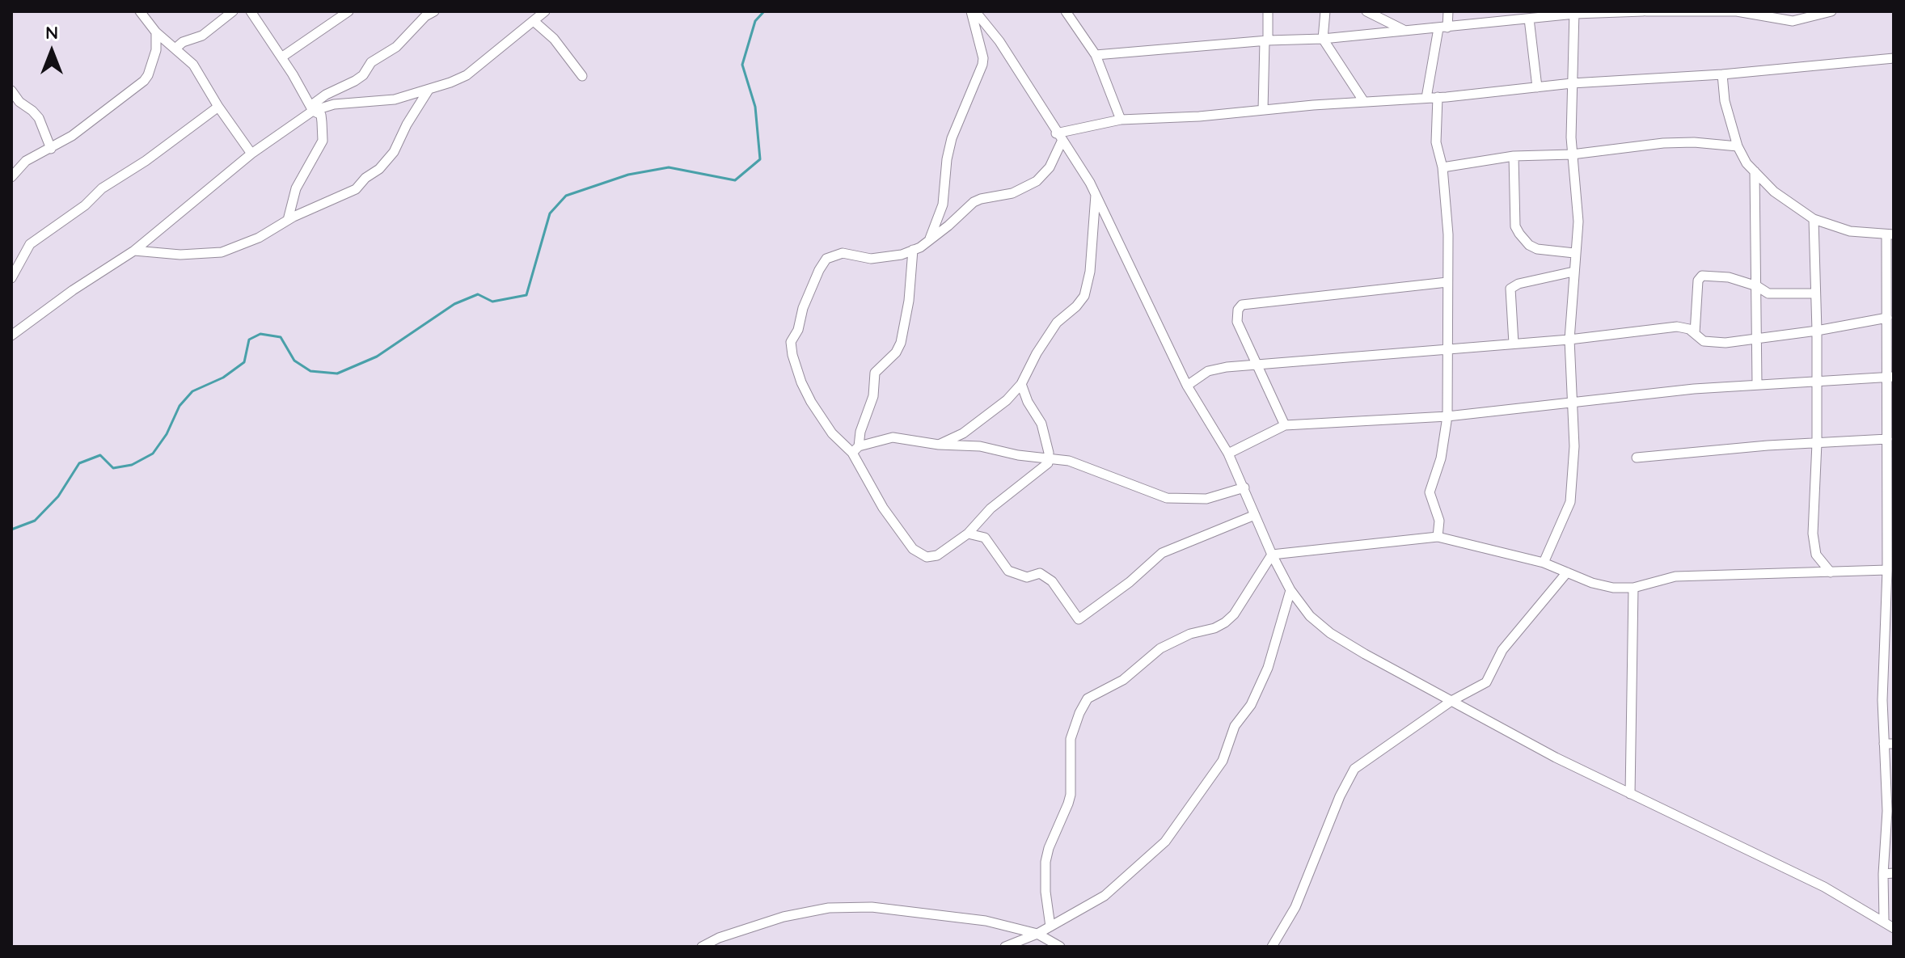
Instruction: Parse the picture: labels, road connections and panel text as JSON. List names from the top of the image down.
{
  "north": "top"
}
